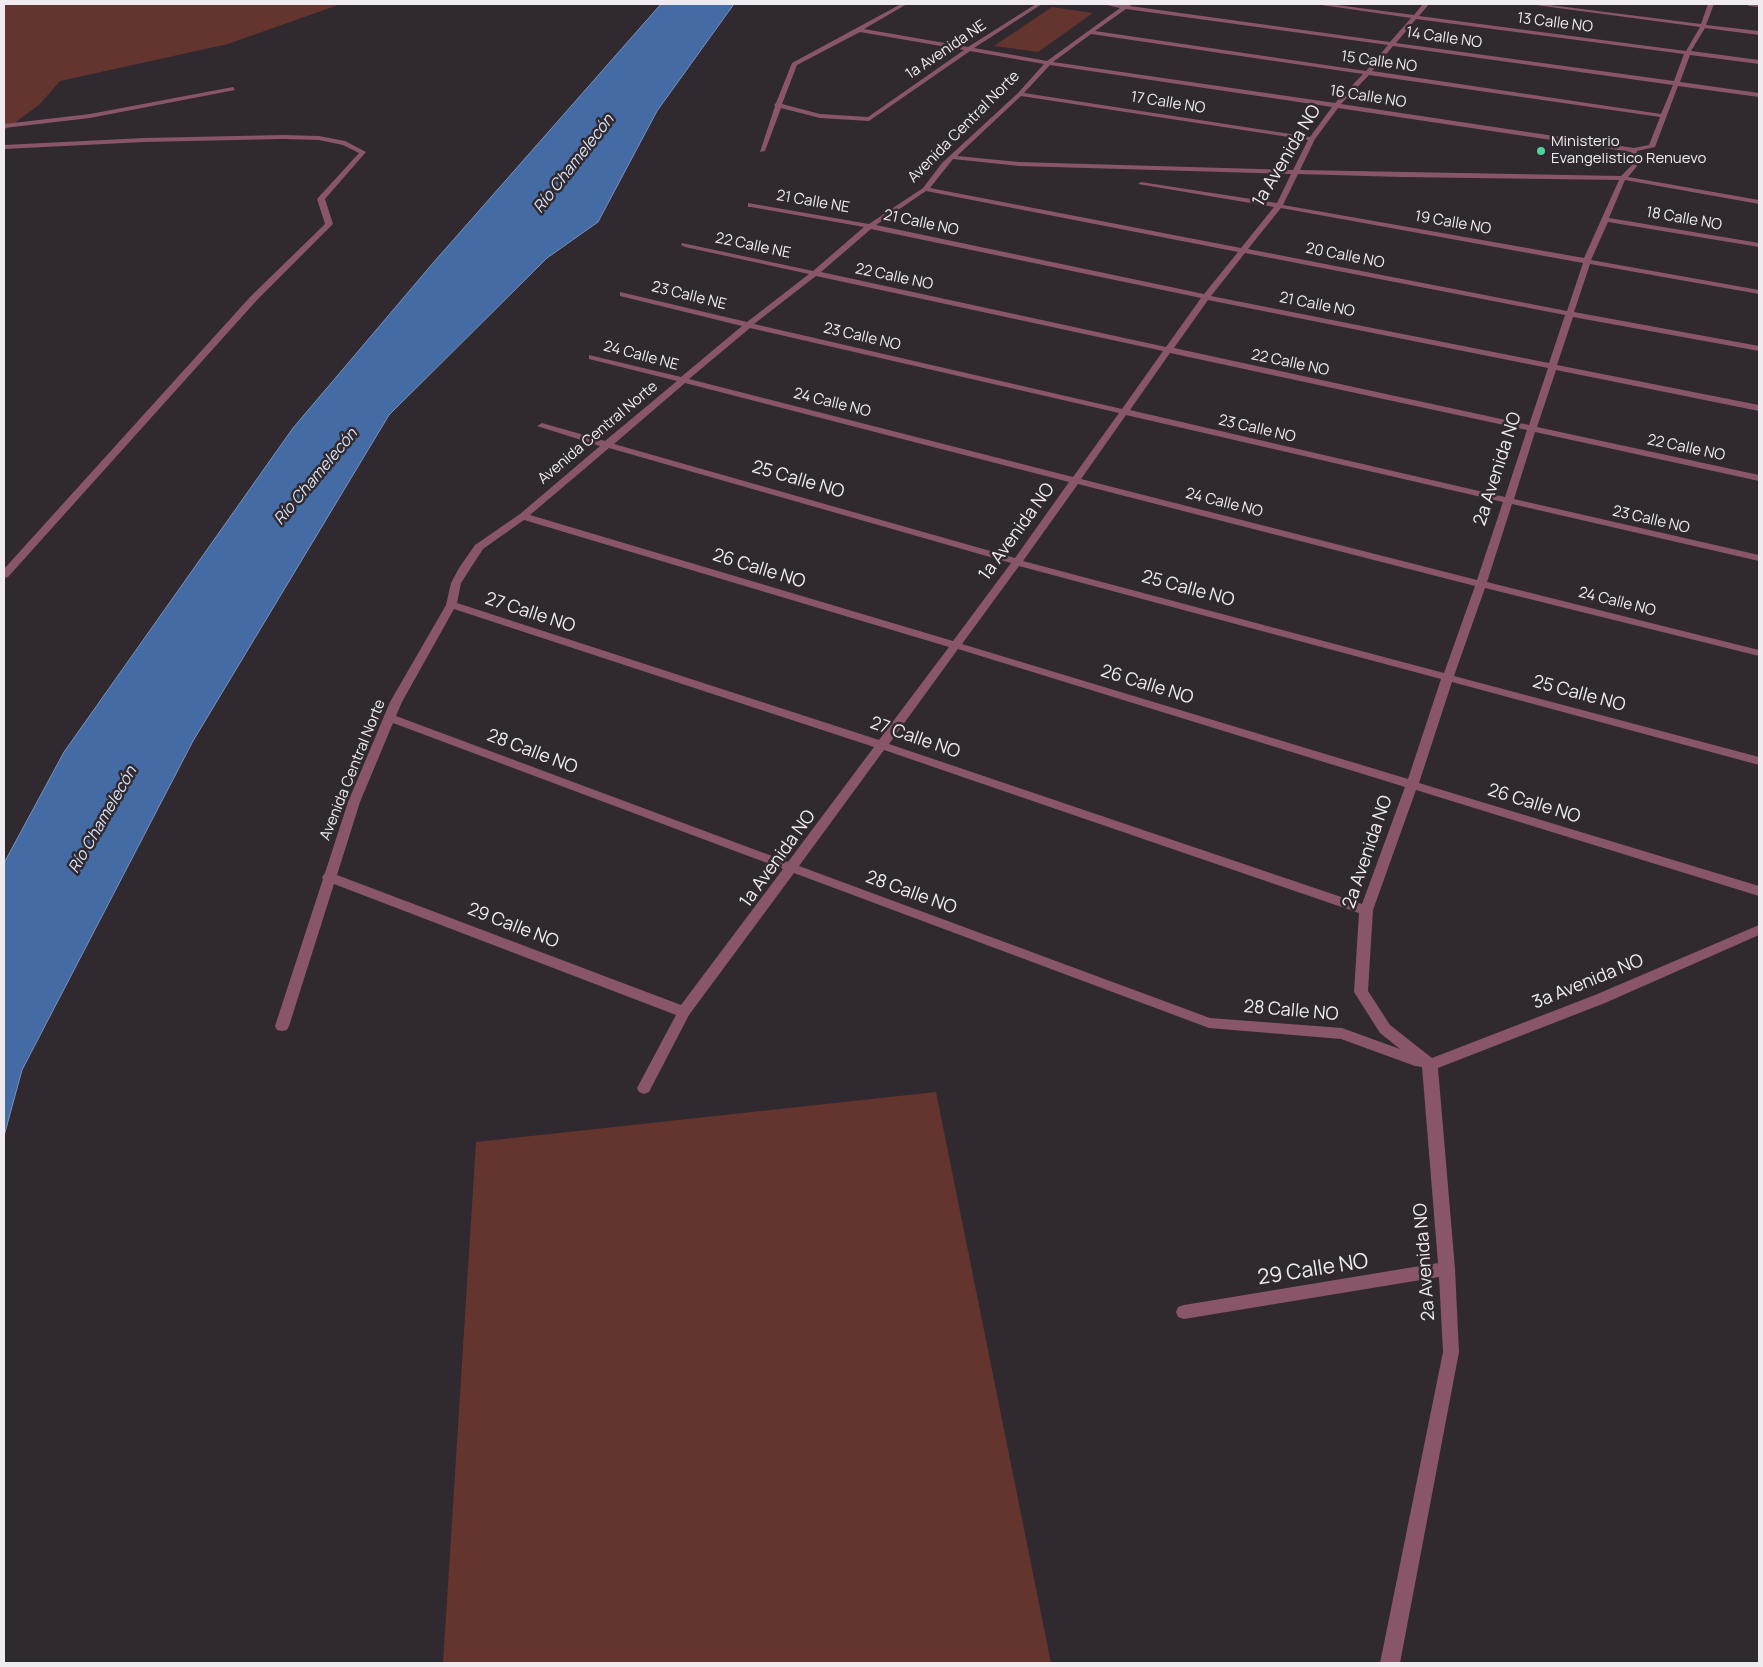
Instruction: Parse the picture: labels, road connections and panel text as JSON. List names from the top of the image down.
{
  "streets": {
    "street": [
      "13 Calle NO",
      "14 Calle NO",
      "1a Avenida NE",
      "15 Calle NO",
      "16 Calle NO",
      "17 Calle NO",
      "Avenida Central Norte",
      "1a Avenida NO",
      "21 Calle NE",
      "18 Calle NO",
      "21 Calle NO",
      "19 Calle NO",
      "22 Calle NE",
      "20 Calle NO",
      "22 Calle NO",
      "23 Calle NE",
      "23 Calle NO",
      "24 Calle NE",
      "24 Calle NO",
      "2a Avenida NO",
      "25 Calle NO",
      "26 Calle NO",
      "27 Calle NO",
      "28 Calle NO",
      "29 Calle NO",
      "3a Avenida NO"
    ]
  },
  "crossings": [
    ["13 Calle NO", "1a Avenida NO"],
    ["14 Calle NO", "Avenida Central Norte"],
    ["14 Calle NO", "1a Avenida NO"],
    ["1a Avenida NE", "16 Calle NO"],
    ["15 Calle NO", "16 Calle NO"],
    ["15 Calle NO", "Avenida Central Norte"],
    ["15 Calle NO", "1a Avenida NO"],
    ["16 Calle NO", "Avenida Central Norte"],
    ["16 Calle NO", "1a Avenida NO"],
    ["16 Calle NO", "2a Avenida NO"],
    ["17 Calle NO", "Avenida Central Norte"],
    ["17 Calle NO", "1a Avenida NO"],
    ["Avenida Central Norte", "21 Calle NE"],
    ["Avenida Central Norte", "21 Calle NO"],
    ["Avenida Central Norte", "22 Calle NE"],
    ["Avenida Central Norte", "20 Calle NO"],
    ["Avenida Central Norte", "22 Calle NO"],
    ["Avenida Central Norte", "23 Calle NE"],
    ["Avenida Central Norte", "23 Calle NO"],
    ["Avenida Central Norte", "24 Calle NE"],
    ["Avenida Central Norte", "24 Calle NO"],
    ["Avenida Central Norte", "25 Calle NO"],
    ["Avenida Central Norte", "26 Calle NO"],
    ["Avenida Central Norte", "27 Calle NO"],
    ["Avenida Central Norte", "28 Calle NO"],
    ["Avenida Central Norte", "29 Calle NO"],
    ["1a Avenida NO", "21 Calle NO"],
    ["1a Avenida NO", "19 Calle NO"],
    ["1a Avenida NO", "20 Calle NO"],
    ["1a Avenida NO", "22 Calle NO"],
    ["1a Avenida NO", "23 Calle NO"],
    ["1a Avenida NO", "24 Calle NO"],
    ["1a Avenida NO", "25 Calle NO"],
    ["1a Avenida NO", "26 Calle NO"],
    ["1a Avenida NO", "27 Calle NO"],
    ["1a Avenida NO", "28 Calle NO"],
    ["1a Avenida NO", "29 Calle NO"],
    ["21 Calle NE", "21 Calle NO"],
    ["18 Calle NO", "2a Avenida NO"],
    ["21 Calle NO", "2a Avenida NO"],
    ["19 Calle NO", "2a Avenida NO"],
    ["22 Calle NE", "22 Calle NO"],
    ["20 Calle NO", "2a Avenida NO"],
    ["22 Calle NO", "2a Avenida NO"],
    ["23 Calle NE", "23 Calle NO"],
    ["23 Calle NO", "2a Avenida NO"],
    ["24 Calle NE", "24 Calle NO"],
    ["24 Calle NO", "2a Avenida NO"],
    ["2a Avenida NO", "25 Calle NO"],
    ["2a Avenida NO", "26 Calle NO"],
    ["2a Avenida NO", "27 Calle NO"],
    ["2a Avenida NO", "28 Calle NO"],
    ["2a Avenida NO", "29 Calle NO"],
    ["2a Avenida NO", "3a Avenida NO"],
    ["28 Calle NO", "3a Avenida NO"]
  ],
  "water": ["Río Chamelecón"],
  "places": ["Ministerio Evangelistico Renuevo"]
}
